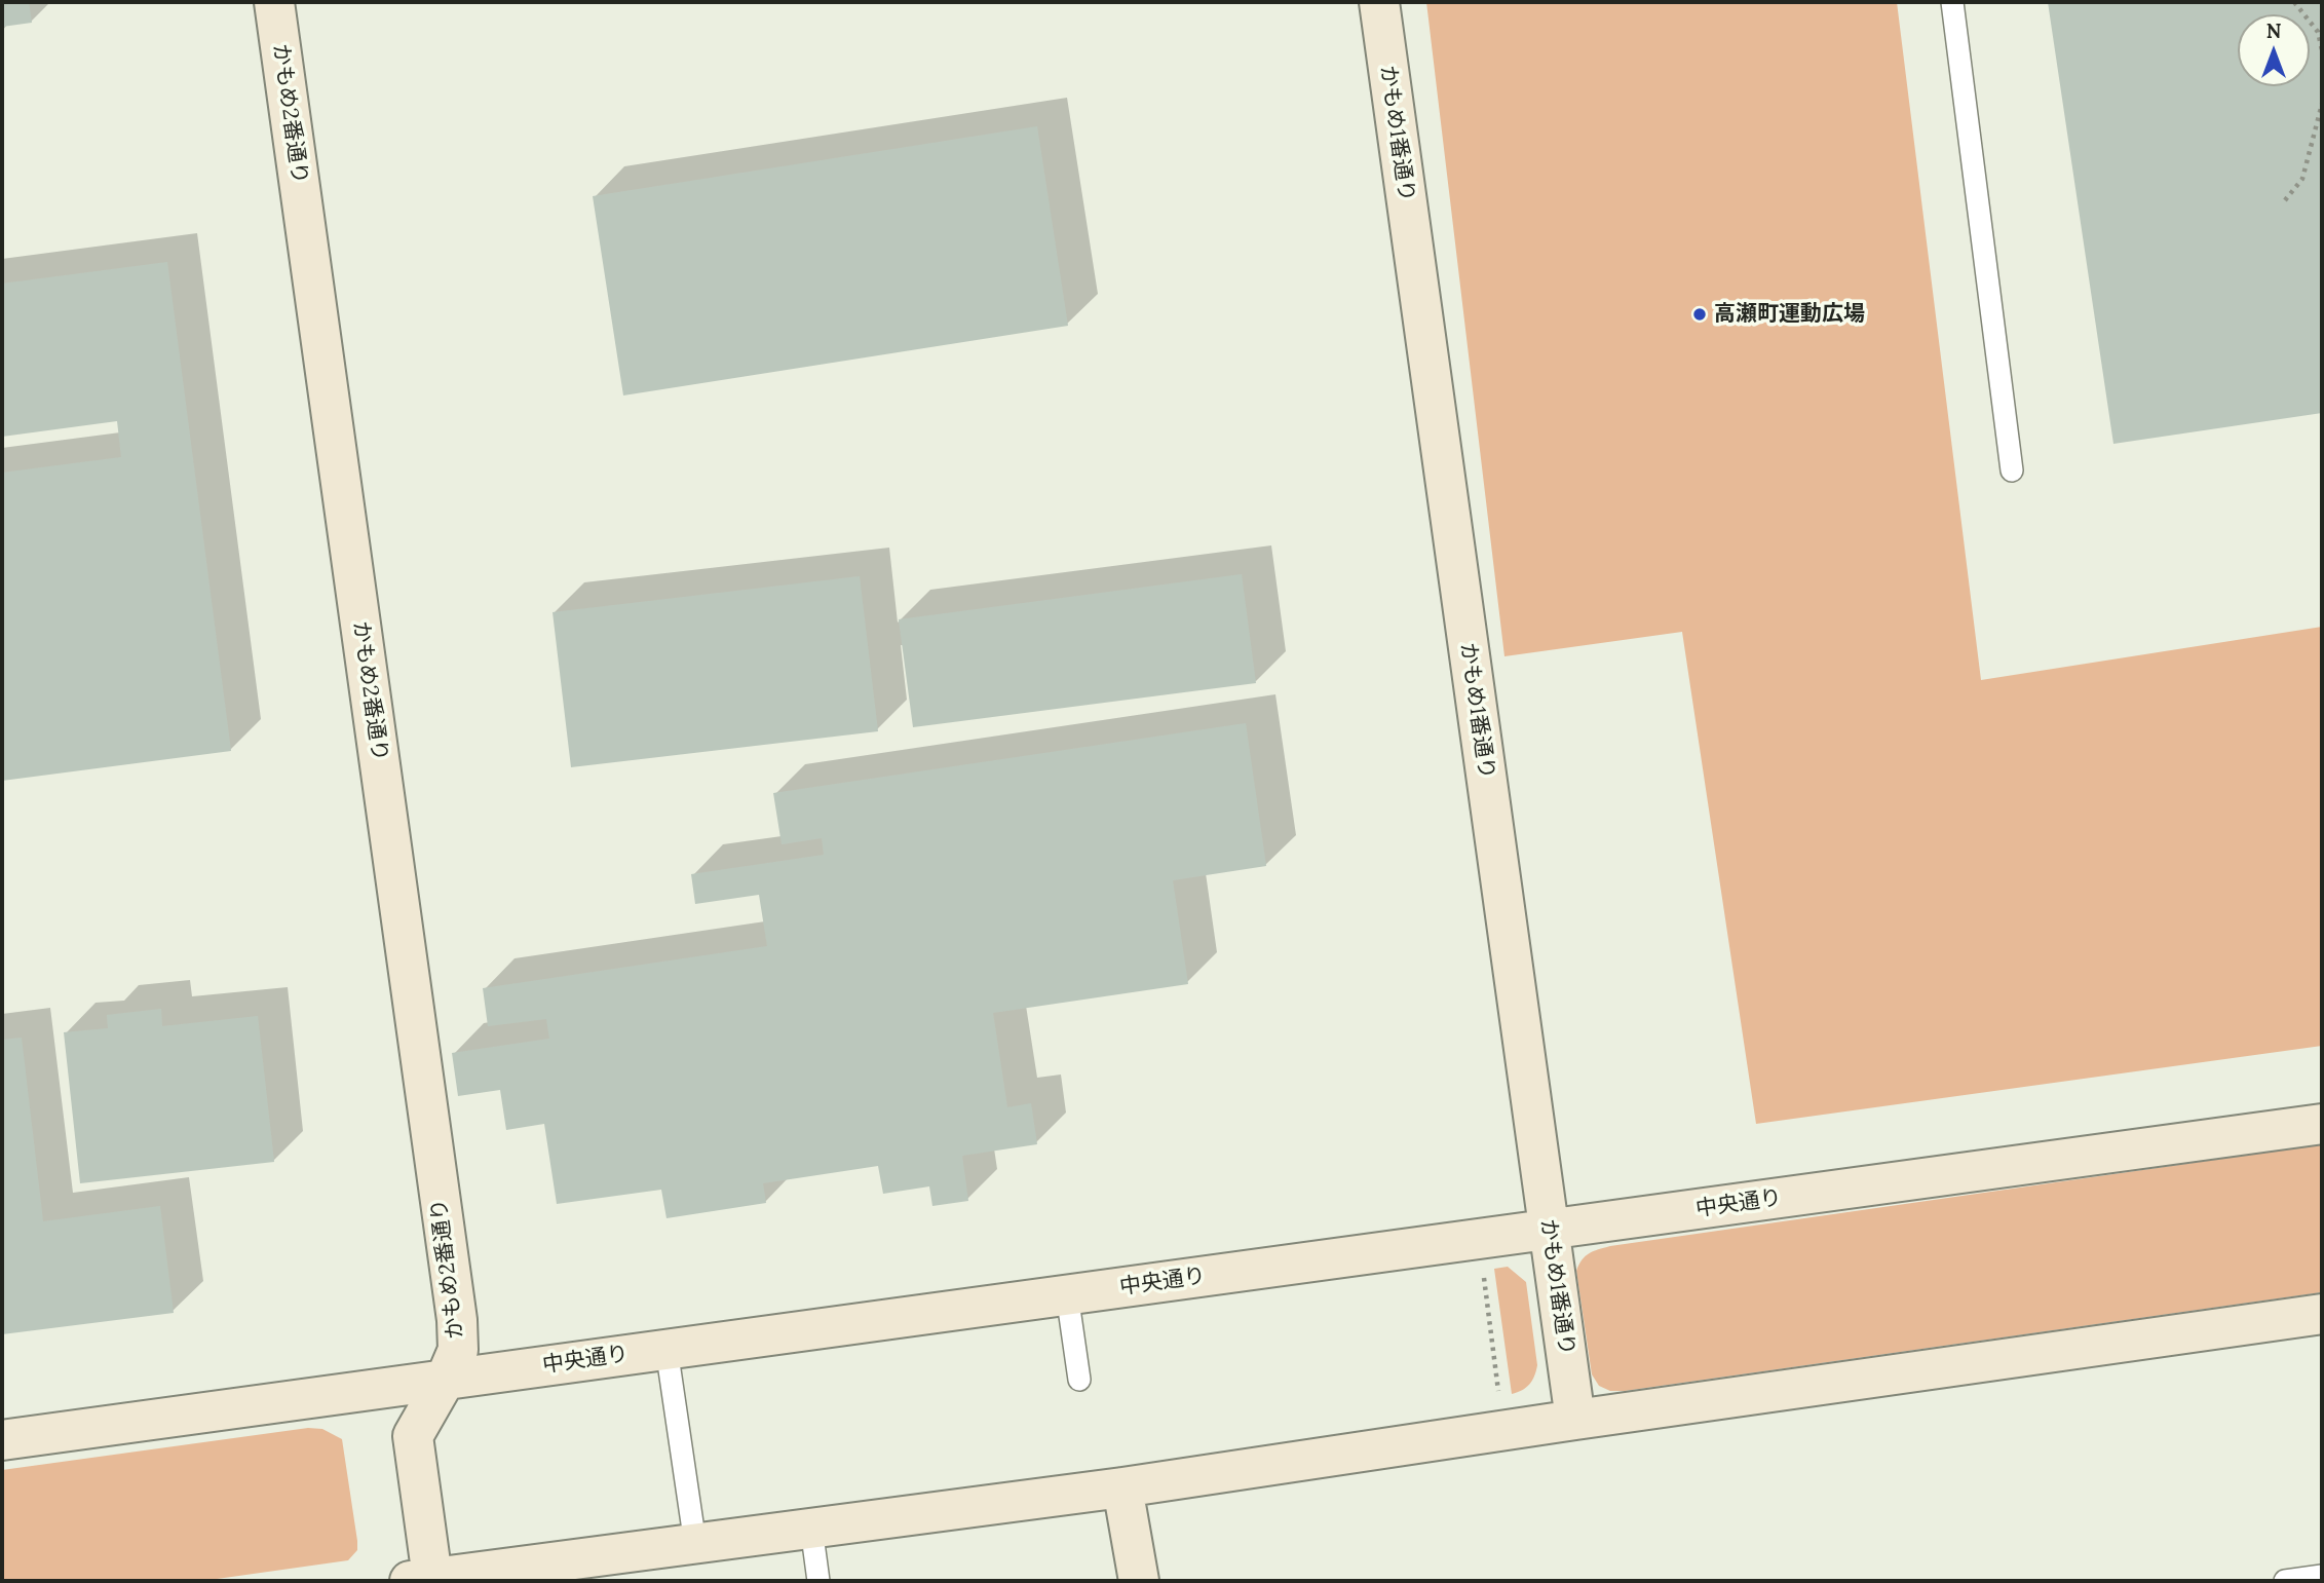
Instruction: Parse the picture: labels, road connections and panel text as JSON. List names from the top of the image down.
{
  "streets": {
    "street": ["かもめ2番通り", "かもめ1番通り", "中央通り"]
  },
  "crossings": [
    ["かもめ2番通り", "中央通り"],
    ["かもめ1番通り", "中央通り"]
  ],
  "places": ["高瀬町運動広場"],
  "north": "top"
}
